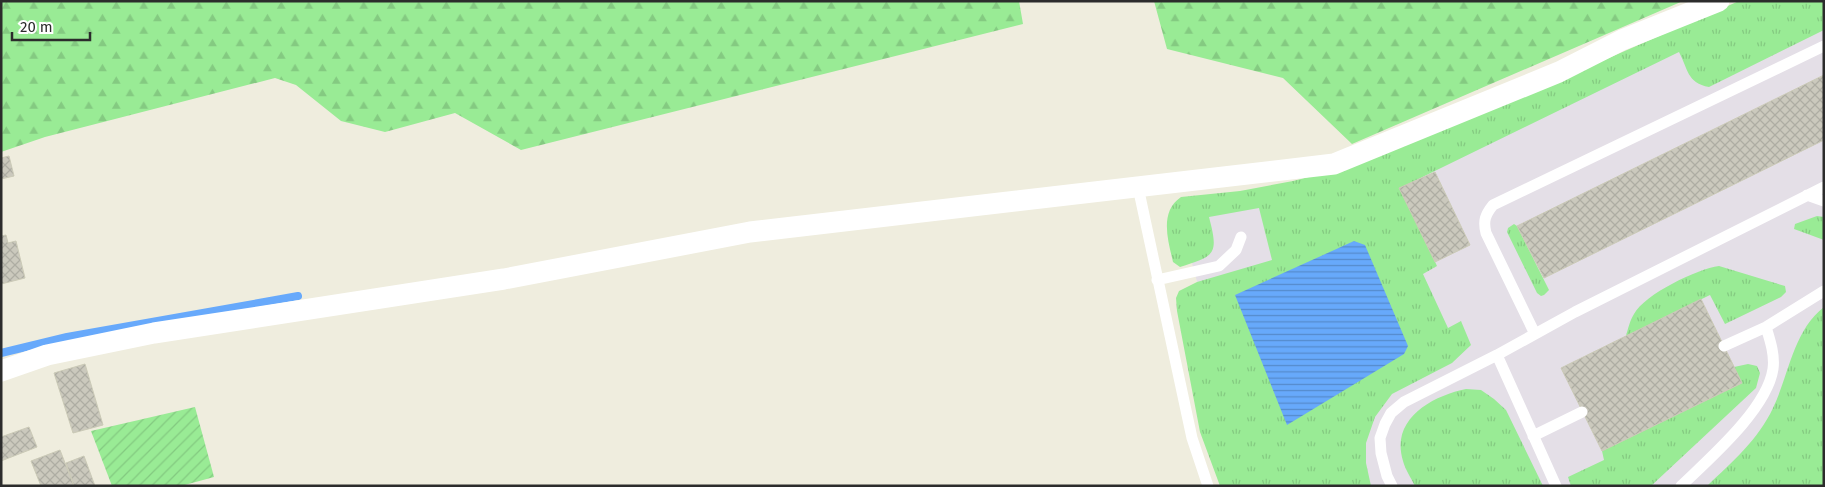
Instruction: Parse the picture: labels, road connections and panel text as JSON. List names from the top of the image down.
{
  "scale_bar": "20 m"
}
